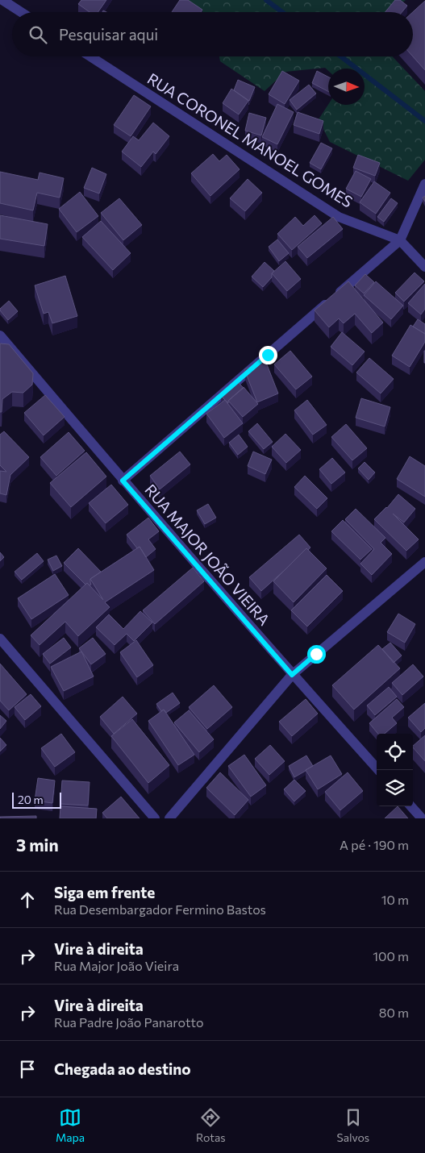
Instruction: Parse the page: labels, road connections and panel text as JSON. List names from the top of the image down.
{
  "streets": {
    "street": ["RUA CORONEL MANOEL GOMES", "RUA MAJOR JOÃO VIEIRA"]
  },
  "scale_bar": "20 m",
  "north": "right",
  "page": {
    "search": "Pesquisar aqui",
    "scale": "20 m",
    "heading": ["3 min", "A pé · 190 m"],
    "list": [
      ["Siga em frente", "Rua Desembargador Fermino Bastos", "10 m"],
      ["Vire à direita", "Rua Major João Vieira", "100 m"],
      ["Vire à direita", "Rua Padre João Panarotto", "80 m"],
      "Chegada ao destino"
    ],
    "nav": ["Mapa", "Rotas", "Salvos"]
  }
}
